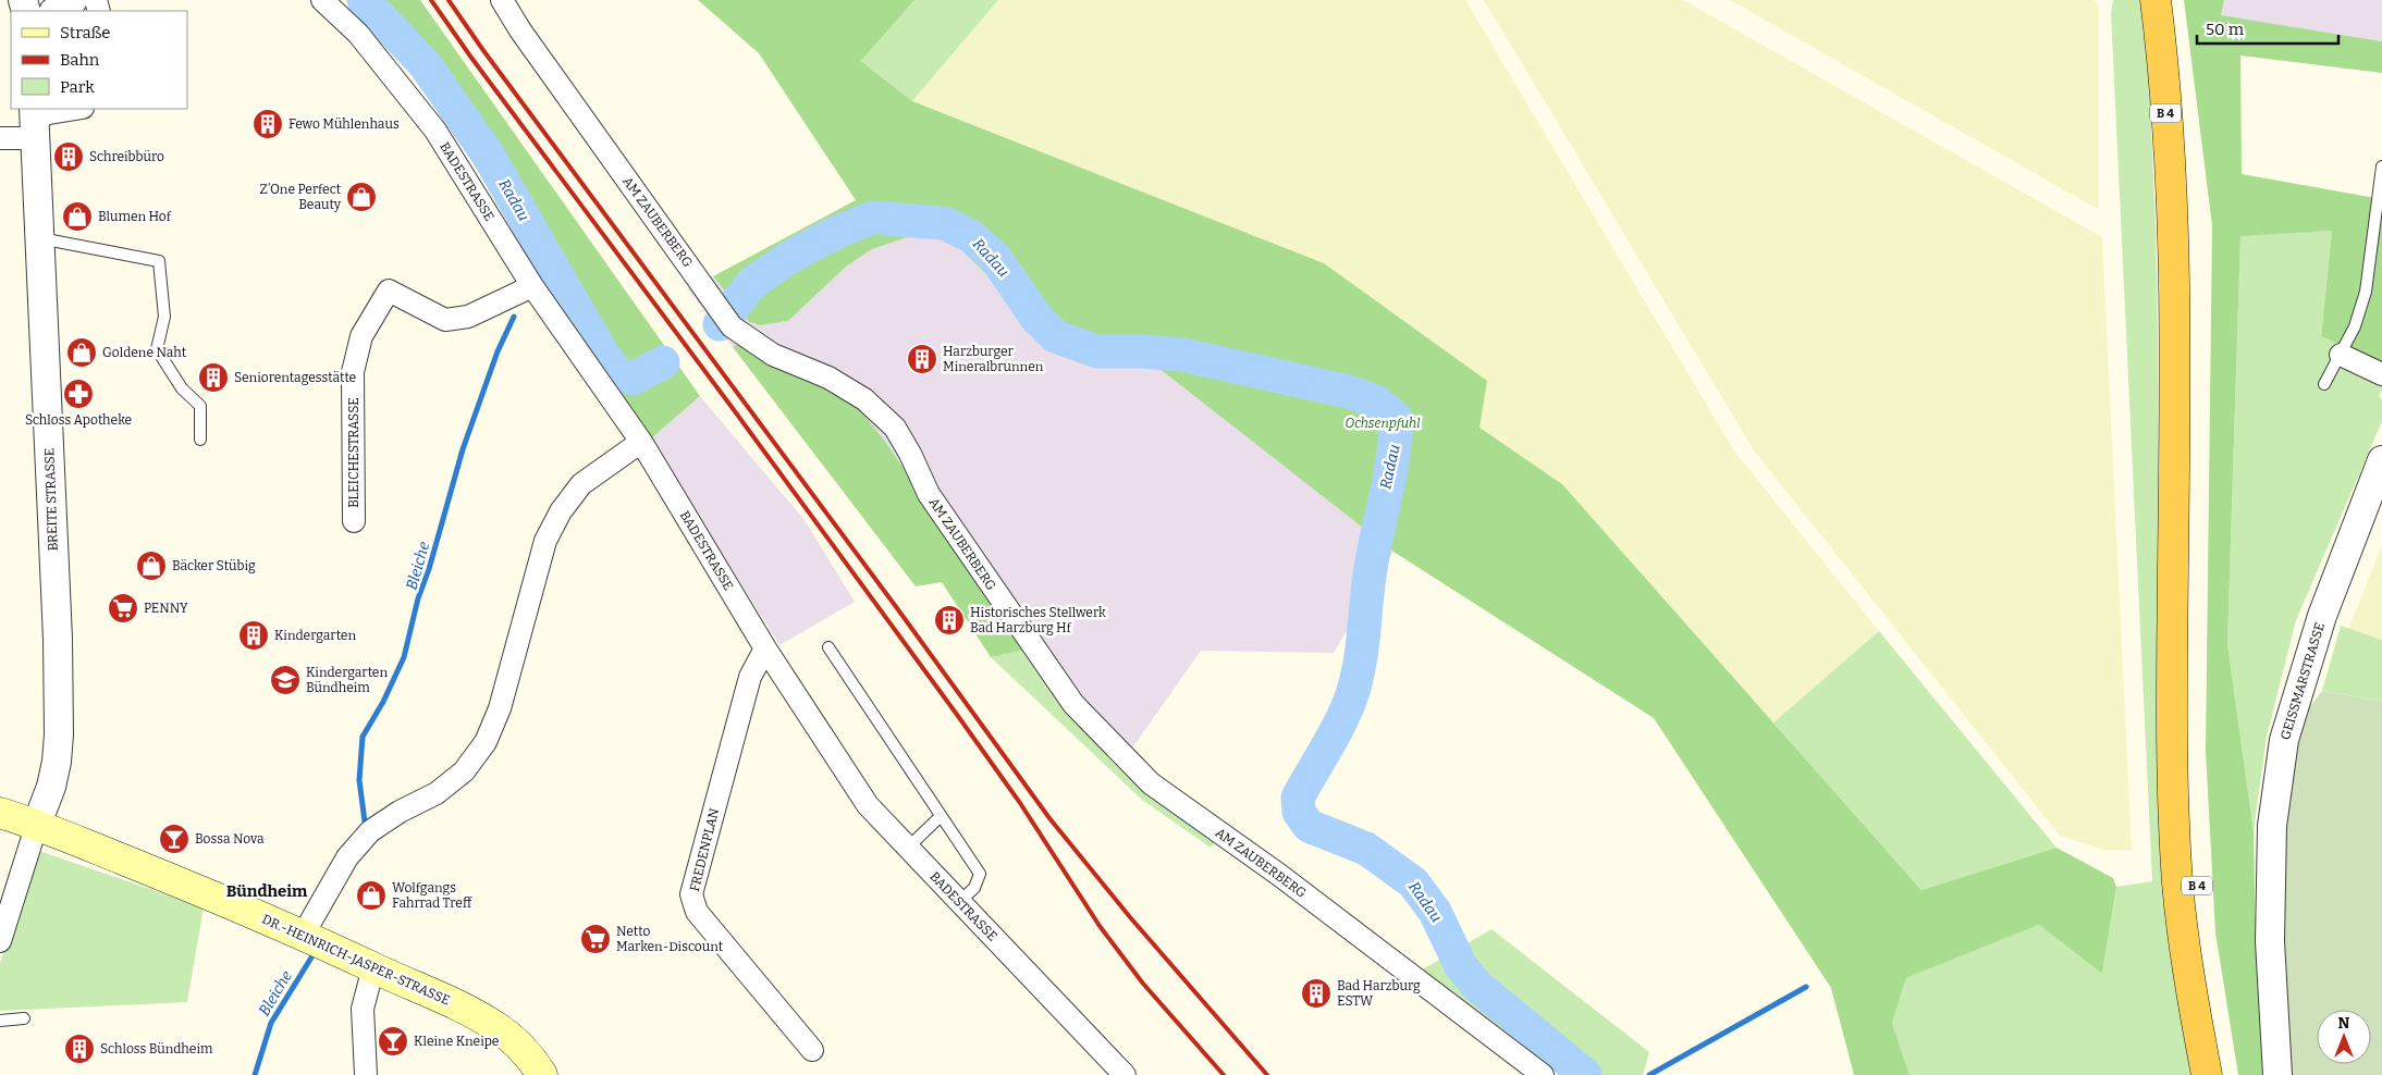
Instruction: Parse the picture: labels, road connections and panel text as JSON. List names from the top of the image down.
{
  "streets": {
    "highway": ["B 4"],
    "main road": ["DR.-HEINRICH-JASPER-STRASSE"],
    "street": [
      "BADESTRASSE",
      "AM ZAUBERBERG",
      "BLEICHESTRASSE",
      "BREITE STRASSE",
      "GEISSMARSTRASSE",
      "FREDENPLAN"
    ]
  },
  "crossings": [
    ["BADESTRASSE", "BLEICHESTRASSE"],
    ["BADESTRASSE", "FREDENPLAN"],
    ["BREITE STRASSE", "DR.-HEINRICH-JASPER-STRASSE"]
  ],
  "districts": ["Bündheim"],
  "water": ["Radau", "Bleiche"],
  "parks": ["Ochsenpfuhl"],
  "places": {
    "building": [
      "Fewo Mühlenhaus",
      "Schreibbüro",
      "Harzburger Mineralbrunnen",
      "Seniorentagesstätte",
      "Historisches Stellwerk Bad Harzburg Hf",
      "Kindergarten",
      "Bad Harzburg ESTW",
      "Schloss Bündheim"
    ],
    "shop": [
      "Z’One Perfect Beauty",
      "Blumen Hof",
      "Goldene Naht",
      "Bäcker Stübig",
      "Wolfgangs Fahrrad Treff"
    ],
    "pharmacy": ["Schloss Apotheke"],
    "supermarket": ["PENNY", "Netto Marken-Discount"],
    "school or university": ["Kindergarten Bündheim"],
    "bar": ["Bossa Nova", "Kleine Kneipe"]
  },
  "legend": ["Straße", "Bahn", "Park"],
  "scale_bar": "50 m",
  "north": "top"
}
